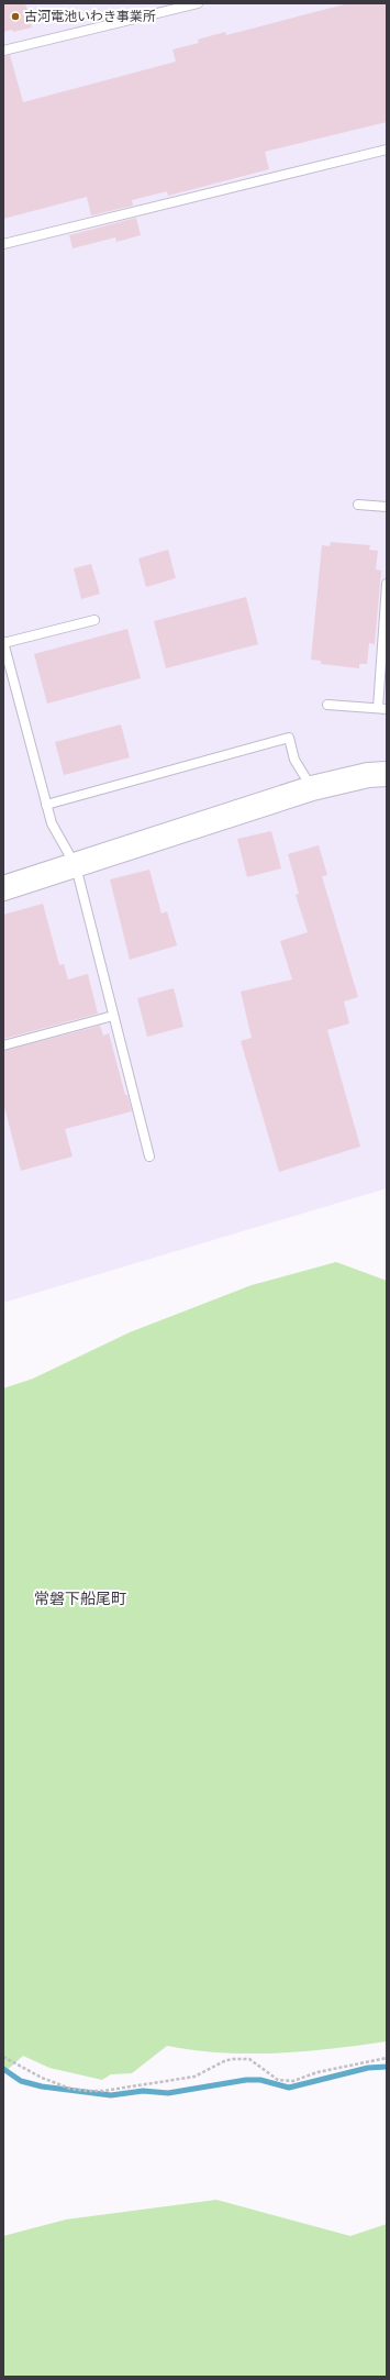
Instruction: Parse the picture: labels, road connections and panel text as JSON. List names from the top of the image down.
{
  "districts": ["常磐下船尾町"],
  "places": ["古河電池いわき事業所"]
}
